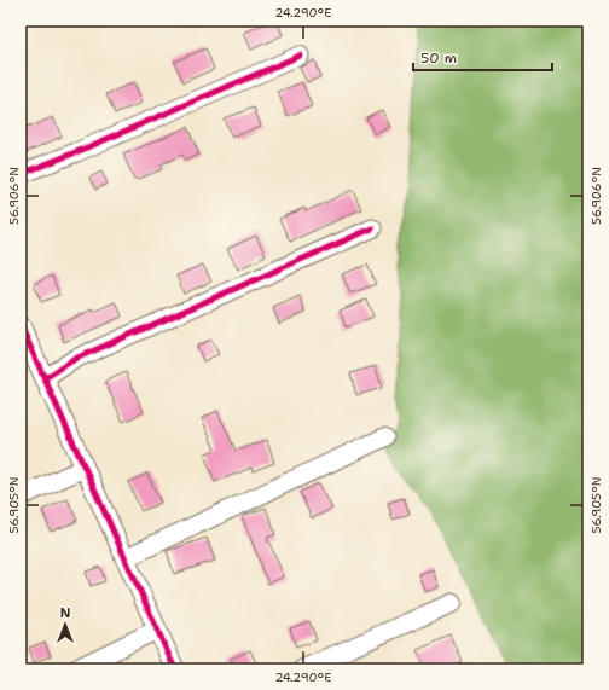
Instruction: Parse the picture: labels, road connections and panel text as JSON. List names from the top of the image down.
{
  "scale_bar": "50 m",
  "north": "top",
  "coordinates": ["24.290°E", "56.906°N", "56.905°N"]
}
